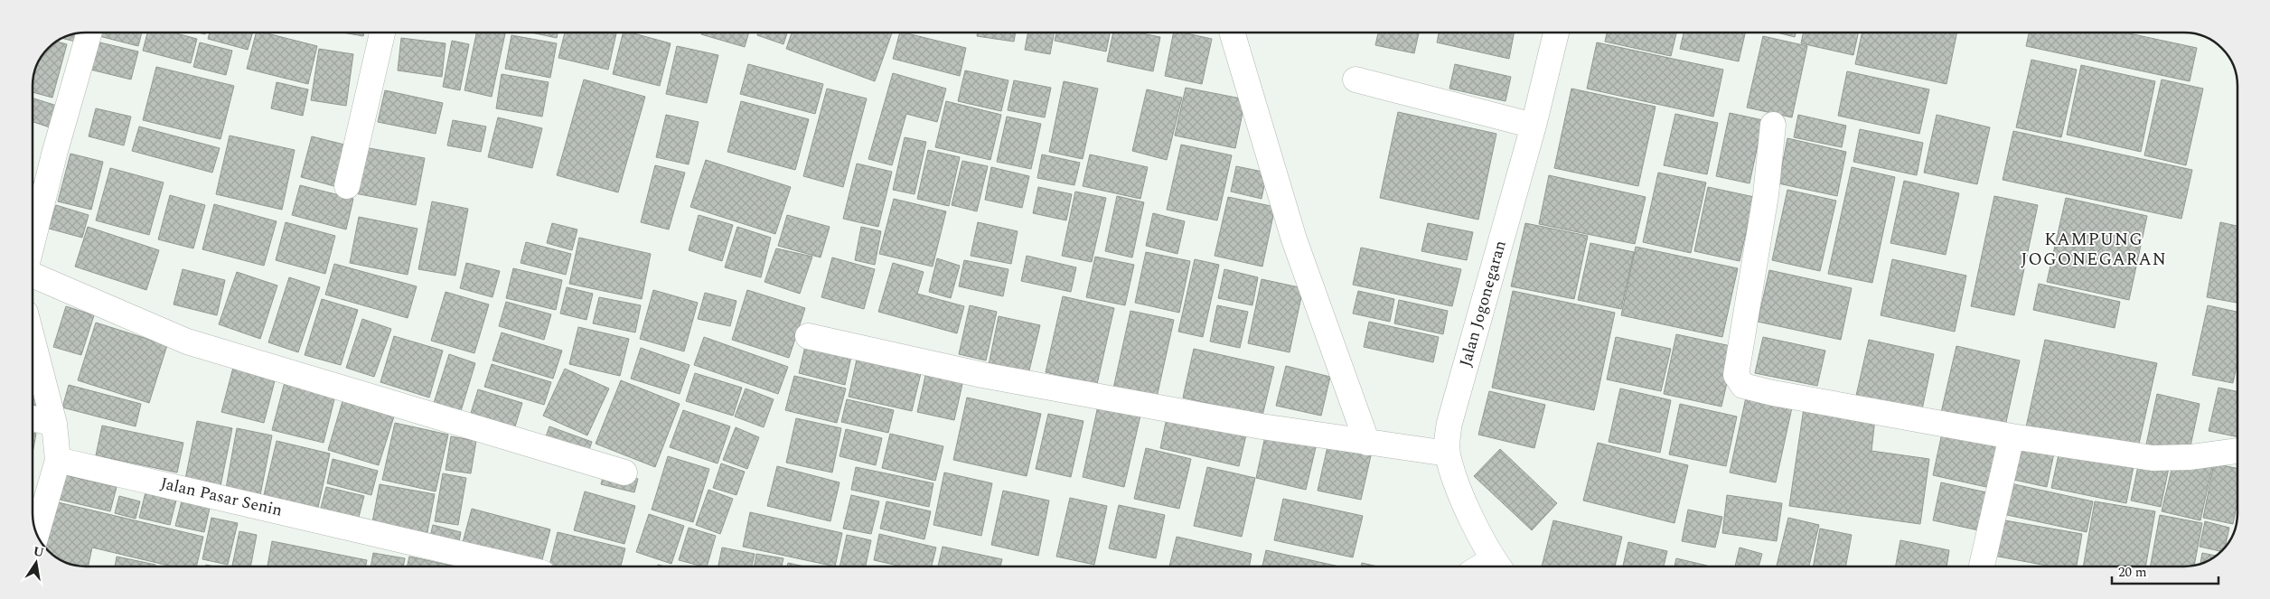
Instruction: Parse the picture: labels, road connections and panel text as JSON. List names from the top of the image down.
{
  "streets": {
    "street": ["Jalan Jogonegaran", "Jalan Pasar Senin"]
  },
  "districts": ["KAMPUNG JOGONEGARAN"],
  "scale_bar": "20 m",
  "north": "top"
}
